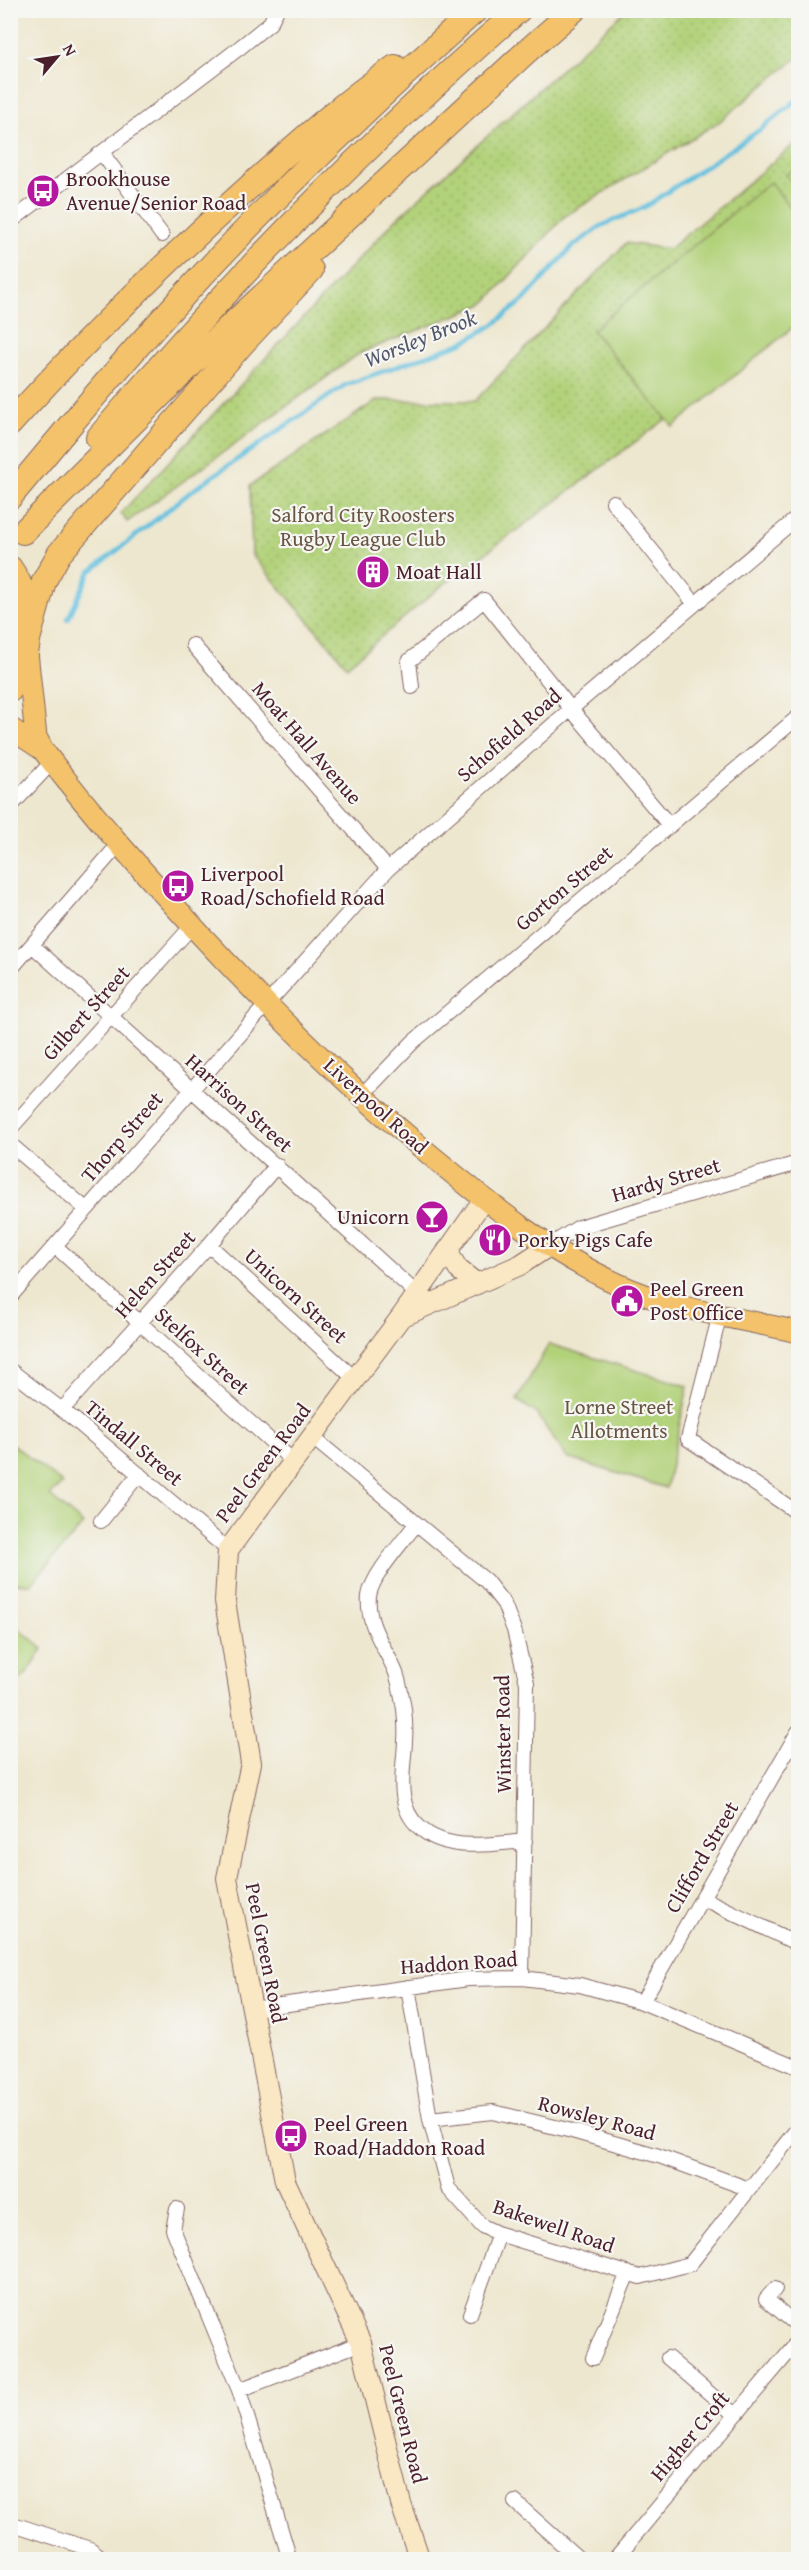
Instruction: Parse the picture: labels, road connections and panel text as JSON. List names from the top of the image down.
{
  "streets": {
    "main road": ["Liverpool Road"],
    "street": [
      "Schofield Road",
      "Moat Hall Avenue",
      "Gorton Street",
      "Gilbert Street",
      "Harrison Street",
      "Thorp Street",
      "Hardy Street",
      "Helen Street",
      "Unicorn Street",
      "Stelfox Street",
      "Tindall Street",
      "Peel Green Road",
      "Winster Road",
      "Clifford Street",
      "Haddon Road",
      "Rowsley Road",
      "Bakewell Road",
      "Higher Croft"
    ]
  },
  "crossings": [
    ["Schofield Road", "Moat Hall Avenue"],
    ["Schofield Road", "Liverpool Road"],
    ["Schofield Road", "Thorp Street"],
    ["Gorton Street", "Liverpool Road"],
    ["Gilbert Street", "Harrison Street"],
    ["Gilbert Street", "Liverpool Road"],
    ["Harrison Street", "Thorp Street"],
    ["Harrison Street", "Helen Street"],
    ["Harrison Street", "Peel Green Road"],
    ["Liverpool Road", "Thorp Street"],
    ["Liverpool Road", "Hardy Street"],
    ["Liverpool Road", "Peel Green Road"],
    ["Thorp Street", "Stelfox Street"],
    ["Hardy Street", "Peel Green Road"],
    ["Helen Street", "Unicorn Street"],
    ["Helen Street", "Stelfox Street"],
    ["Helen Street", "Tindall Street"],
    ["Unicorn Street", "Peel Green Road"],
    ["Stelfox Street", "Peel Green Road"],
    ["Tindall Street", "Peel Green Road"],
    ["Peel Green Road", "Winster Road"],
    ["Peel Green Road", "Haddon Road"],
    ["Winster Road", "Haddon Road"],
    ["Clifford Street", "Haddon Road"],
    ["Haddon Road", "Bakewell Road"],
    ["Rowsley Road", "Bakewell Road"]
  ],
  "water": ["Worsley Brook"],
  "parks": ["Salford City Roosters Rugby League Club", "Lorne Street Allotments"],
  "places": {
    "bus stop": ["Brookhouse Avenue/Senior Road", "Liverpool Road/Schofield Road", "Peel Green Road/Haddon Road"],
    "building": ["Moat Hall"],
    "bar": ["Unicorn"],
    "restaurant": ["Porky Pigs Cafe"],
    "public building": ["Peel Green Post Office"]
  },
  "north": "top right"
}
